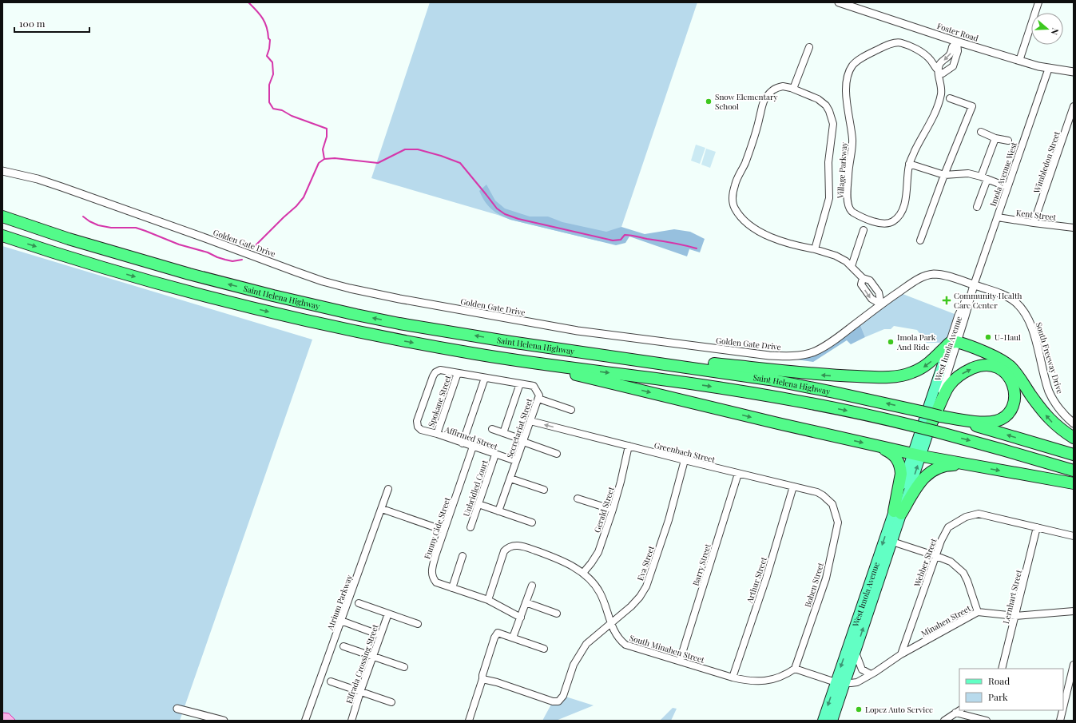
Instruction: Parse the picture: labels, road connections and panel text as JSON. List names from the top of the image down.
{
  "streets": {
    "highway": ["Saint Helena Highway"],
    "main road": ["West Imola Avenue"],
    "street": [
      "Foster Road",
      "Wimbledon Street",
      "Village Parkway",
      "Imola Avenue West",
      "Kent Street",
      "Golden Gate Drive",
      "South Freeway Drive",
      "Spokane Street",
      "Secretariat Street",
      "Affirmed Street",
      "Greenbach Street",
      "Unbridled Court",
      "Gerald Street",
      "Funny Cide Street",
      "Webber Street",
      "Eva Street",
      "Barry Street",
      "Arthur Street",
      "Bohen Street",
      "Lernhart Street",
      "Atrium Parkway",
      "Minahen Street",
      "South Minahen Street",
      "Elfrada Crossing Street"
    ]
  },
  "crossings": [
    ["Foster Road", "Imola Avenue West"],
    ["Wimbledon Street", "Kent Street"],
    ["Imola Avenue West", "Kent Street"],
    ["Imola Avenue West", "Golden Gate Drive"],
    ["Imola Avenue West", "West Imola Avenue"],
    ["Imola Avenue West", "South Freeway Drive"],
    ["Golden Gate Drive", "West Imola Avenue"],
    ["Golden Gate Drive", "South Freeway Drive"],
    ["Saint Helena Highway", "West Imola Avenue"],
    ["West Imola Avenue", "South Freeway Drive"],
    ["West Imola Avenue", "Minahen Street"],
    ["Spokane Street", "Secretariat Street"],
    ["Spokane Street", "Affirmed Street"],
    ["Secretariat Street", "Affirmed Street"],
    ["Secretariat Street", "Greenbach Street"],
    ["Affirmed Street", "Unbridled Court"],
    ["Affirmed Street", "Funny Cide Street"],
    ["Greenbach Street", "Gerald Street"],
    ["Greenbach Street", "Eva Street"],
    ["Greenbach Street", "Barry Street"],
    ["Greenbach Street", "Arthur Street"],
    ["Greenbach Street", "Bohen Street"],
    ["Gerald Street", "South Minahen Street"],
    ["Funny Cide Street", "South Minahen Street"],
    ["Webber Street", "Lernhart Street"],
    ["Webber Street", "Minahen Street"],
    ["Eva Street", "South Minahen Street"],
    ["Barry Street", "South Minahen Street"],
    ["Arthur Street", "South Minahen Street"],
    ["Bohen Street", "South Minahen Street"],
    ["Lernhart Street", "Minahen Street"]
  ],
  "places": {
    "other": [
      "Snow Elementary School",
      "U-Haul",
      "Imola Park And Ride",
      "Lopez Auto Service"
    ],
    "health": ["Community Health Care Center"]
  },
  "legend": ["Road", "Park"],
  "scale_bar": "100 m",
  "north": "right"
}
